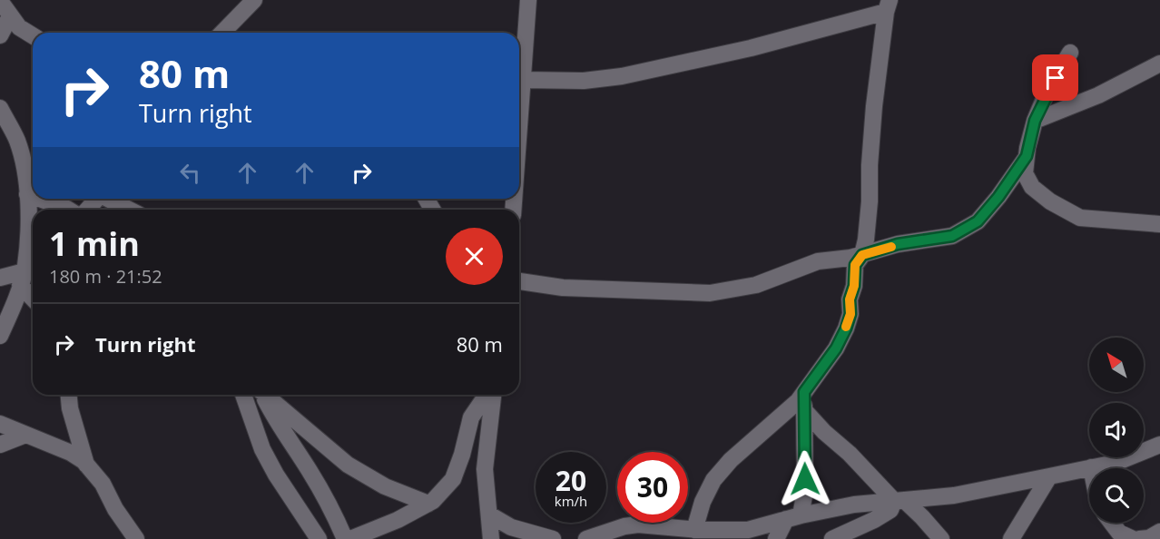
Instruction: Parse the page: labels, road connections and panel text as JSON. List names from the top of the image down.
{
  "north": "top left",
  "page": {
    "turn": ["80 m", "Turn right"],
    "heading": ["1 min", "180 m · 21:52"],
    "list": [
      {
        "name": "Turn right",
        "value": "80 m"
      }
    ],
    "speed": "20 km/h",
    "limit": "30"
  }
}
